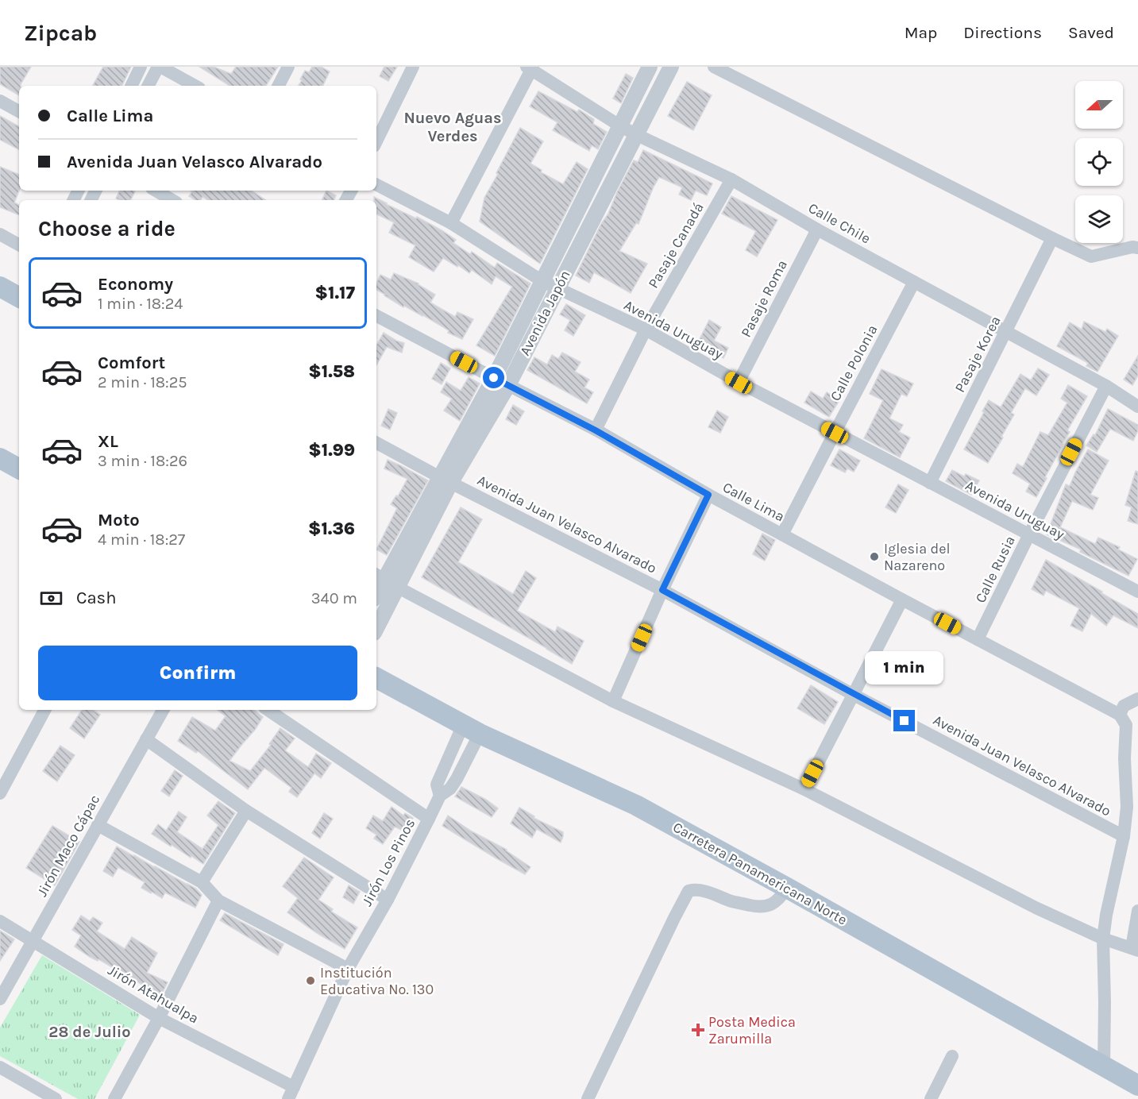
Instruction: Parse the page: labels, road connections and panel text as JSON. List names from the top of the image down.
{
  "streets": {
    "main road": ["Carretera Panamericana Norte"],
    "street": [
      "Calle Chile",
      "Pasaje Canadá",
      "Pasaje Roma",
      "Avenida Japón",
      "Avenida Uruguay",
      "Pasaje Korea",
      "Calle Polonia",
      "Calle Lima",
      "Avenida Juan Velasco Alvarado",
      "Calle Rusia",
      "Jirón Maco Cápac",
      "Jirón Los Pinos",
      "Jirón Atahualpa"
    ]
  },
  "crossings": [
    ["Calle Chile", "Pasaje Canadá"],
    ["Calle Chile", "Pasaje Roma"],
    ["Calle Chile", "Avenida Japón"],
    ["Calle Chile", "Pasaje Korea"],
    ["Calle Chile", "Calle Polonia"],
    ["Calle Chile", "Calle Rusia"],
    ["Pasaje Canadá", "Avenida Uruguay"],
    ["Pasaje Canadá", "Calle Lima"],
    ["Pasaje Roma", "Avenida Uruguay"],
    ["Avenida Japón", "Avenida Uruguay"],
    ["Avenida Japón", "Calle Lima"],
    ["Avenida Japón", "Avenida Juan Velasco Alvarado"],
    ["Avenida Uruguay", "Pasaje Korea"],
    ["Avenida Uruguay", "Calle Polonia"],
    ["Avenida Uruguay", "Calle Rusia"],
    ["Calle Polonia", "Calle Lima"],
    ["Calle Lima", "Calle Rusia"],
    ["Jirón Maco Cápac", "Jirón Atahualpa"],
    ["Jirón Los Pinos", "Jirón Atahualpa"]
  ],
  "districts": ["Nuevo Aguas Verdes", "28 de Julio"],
  "places": {
    "other": ["Iglesia del Nazareno", "Institución Educativa No. 130"],
    "health": ["Posta Medica Zarumilla"]
  },
  "north": "left",
  "page": {
    "header": "Zipcab",
    "nav": ["Map", "Directions", "Saved"],
    "banner": ["Calle Lima", "Avenida Juan Velasco Alvarado"],
    "heading": "Choose a ride",
    "list": [
      {
        "name": "Economy",
        "note": "1 min · 18:24",
        "value": "$1.17"
      },
      {
        "name": "Comfort",
        "note": "2 min · 18:25",
        "value": "$1.58"
      },
      {
        "name": "XL",
        "note": "3 min · 18:26",
        "value": "$1.99"
      },
      {
        "name": "Moto",
        "note": "4 min · 18:27",
        "value": "$1.36"
      }
    ],
    "pay": ["Cash", "340 m"],
    "buttons": "Confirm",
    "bubble": "1 min"
  }
}
